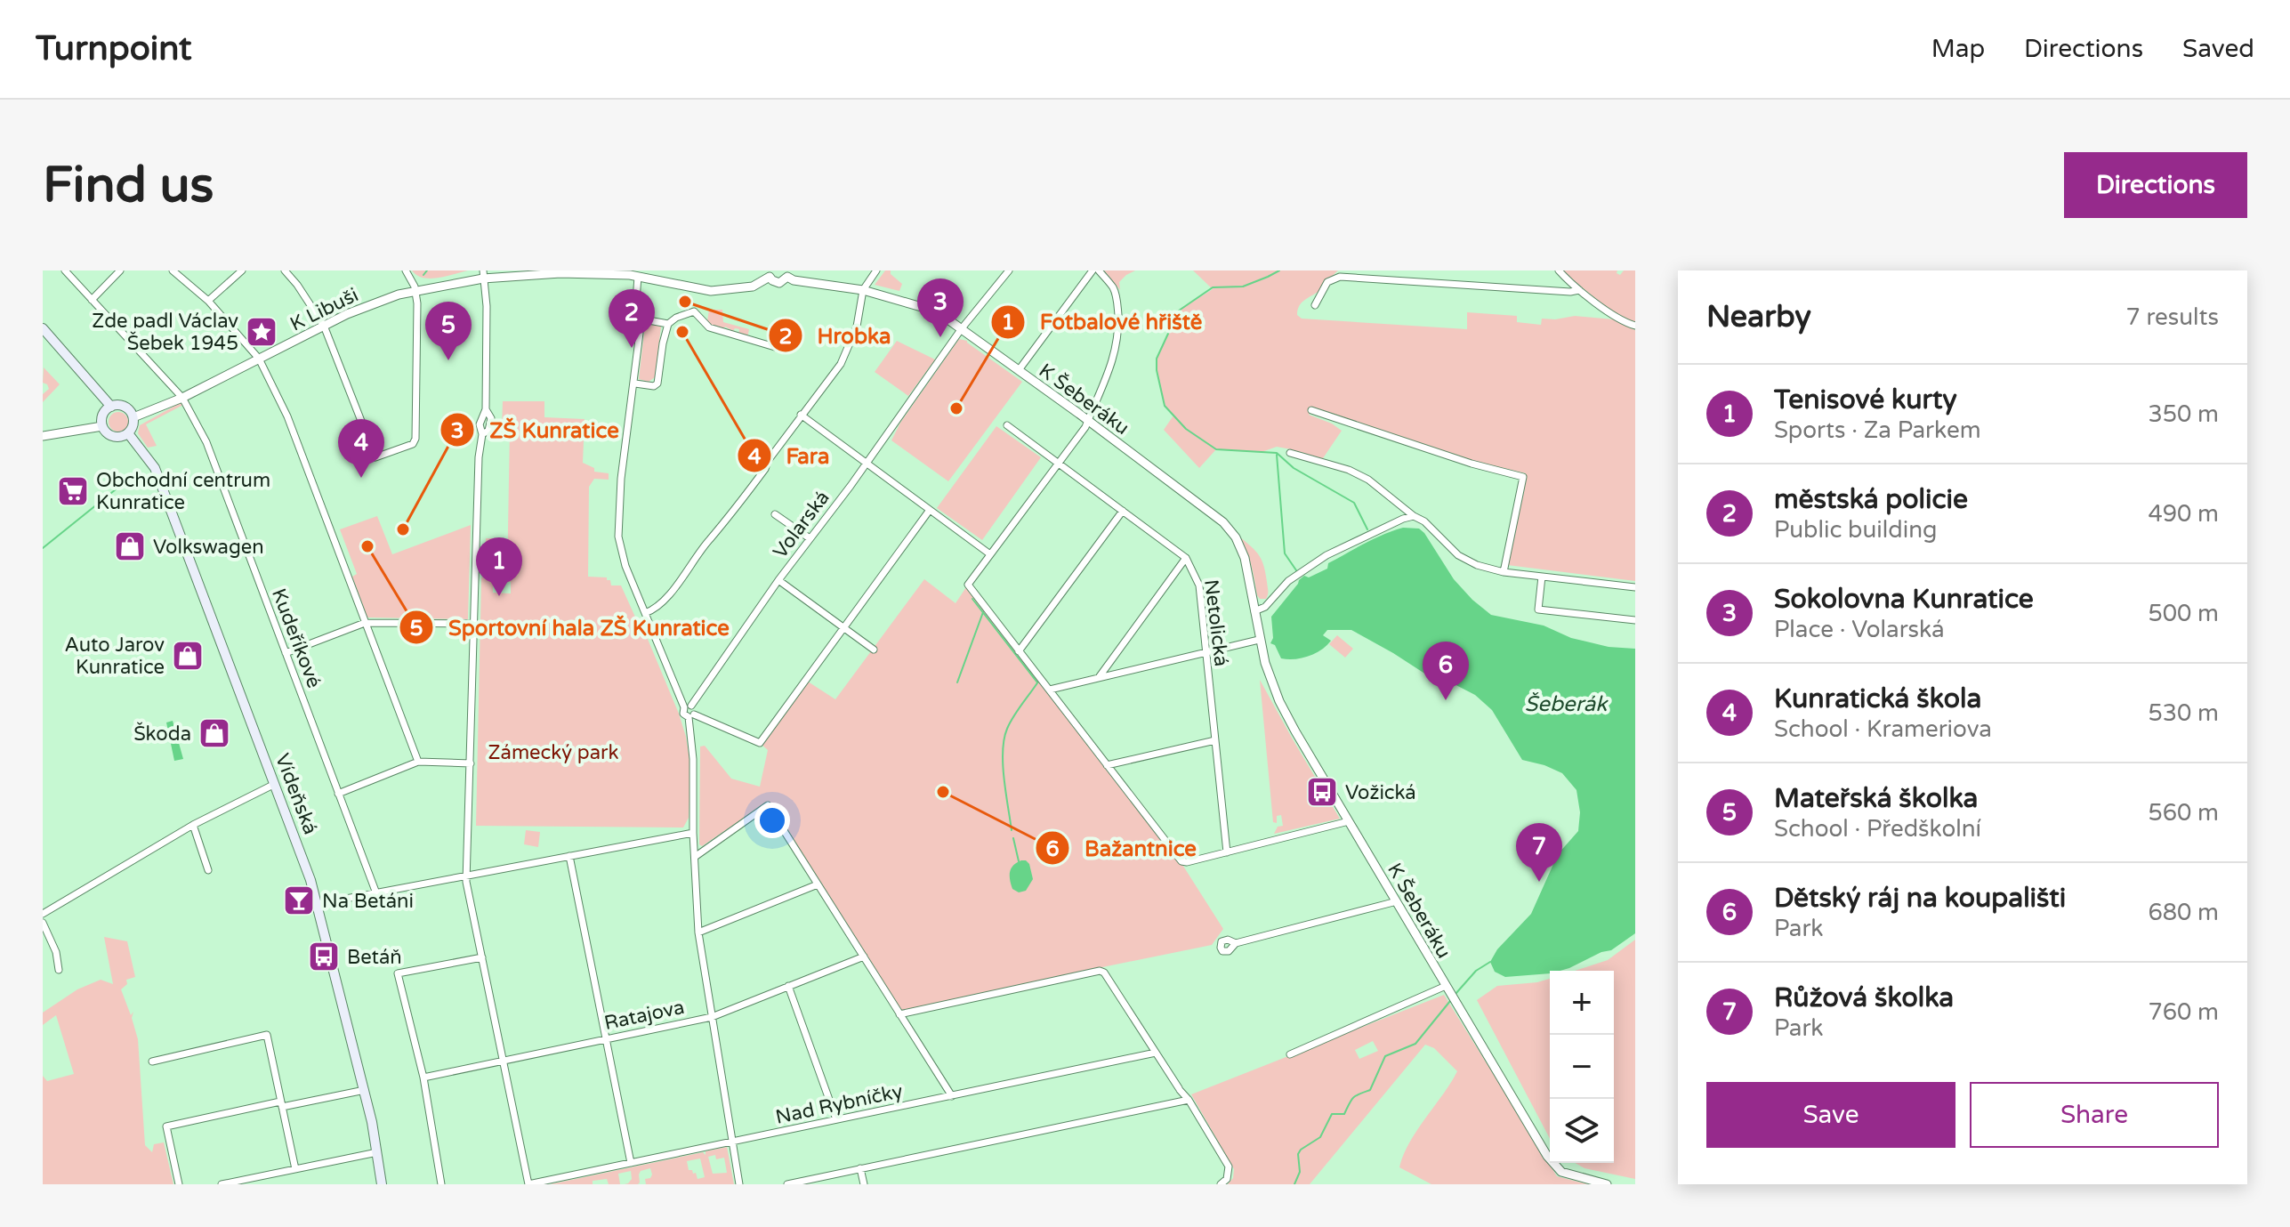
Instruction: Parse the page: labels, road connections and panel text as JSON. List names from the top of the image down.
{
  "streets": {
    "main road": ["Vídeňská"],
    "street": [
      "K Libuši",
      "K Šeberáku",
      "Volarská",
      "Netolická",
      "Kudeříkové",
      "Ratajova",
      "Nad Rybníčky"
    ]
  },
  "crossings": [
    ["K Libuši", "K Šeberáku"],
    ["K Libuši", "Kudeříkové"],
    ["K Libuši", "Vídeňská"],
    ["K Šeberáku", "Volarská"]
  ],
  "water": ["Šeberák"],
  "parks": ["Zámecký park"],
  "places": {
    "other": [
      "Hrobka",
      "Fara",
      "Fotbalové hřiště",
      "ZŠ Kunratice",
      "Sportovní hala ZŠ Kunratice",
      "Bažantnice"
    ],
    "place": ["Zde padl Václav Šebek 1945"],
    "supermarket": ["Obchodní centrum Kunratice"],
    "shop": ["Volkswagen", "Auto Jarov Kunratice", "Škoda"],
    "bus stop": ["Vožická", "Betáň"],
    "bar": ["Na Betáni"]
  },
  "page": {
    "header": "Turnpoint",
    "nav": ["Map", "Directions", "Saved"],
    "buttons": [
      "Directions",
      ["Save", "Share"]
    ],
    "title": "Find us",
    "heading": ["Nearby", "7 results"],
    "pins": [
      "3",
      "2",
      "5",
      "4",
      "1",
      "6",
      "7"
    ],
    "list": [
      {
        "mark": "1",
        "name": "Tenisové kurty",
        "note": "Sports · Za Parkem",
        "value": "350 m"
      },
      {
        "mark": "2",
        "name": "městská policie",
        "note": "Public building",
        "value": "490 m"
      },
      {
        "mark": "3",
        "name": "Sokolovna Kunratice",
        "note": "Place · Volarská",
        "value": "500 m"
      },
      {
        "mark": "4",
        "name": "Kunratická škola",
        "note": "School · Krameriova",
        "value": "530 m"
      },
      {
        "mark": "5",
        "name": "Mateřská školka",
        "note": "School · Předškolní",
        "value": "560 m"
      },
      {
        "mark": "6",
        "name": "Dětský ráj na koupališti",
        "note": "Park",
        "value": "680 m"
      },
      {
        "mark": "7",
        "name": "Růžová školka",
        "note": "Park",
        "value": "760 m"
      }
    ],
    "map_buttons": ["+", "−"]
  }
}
